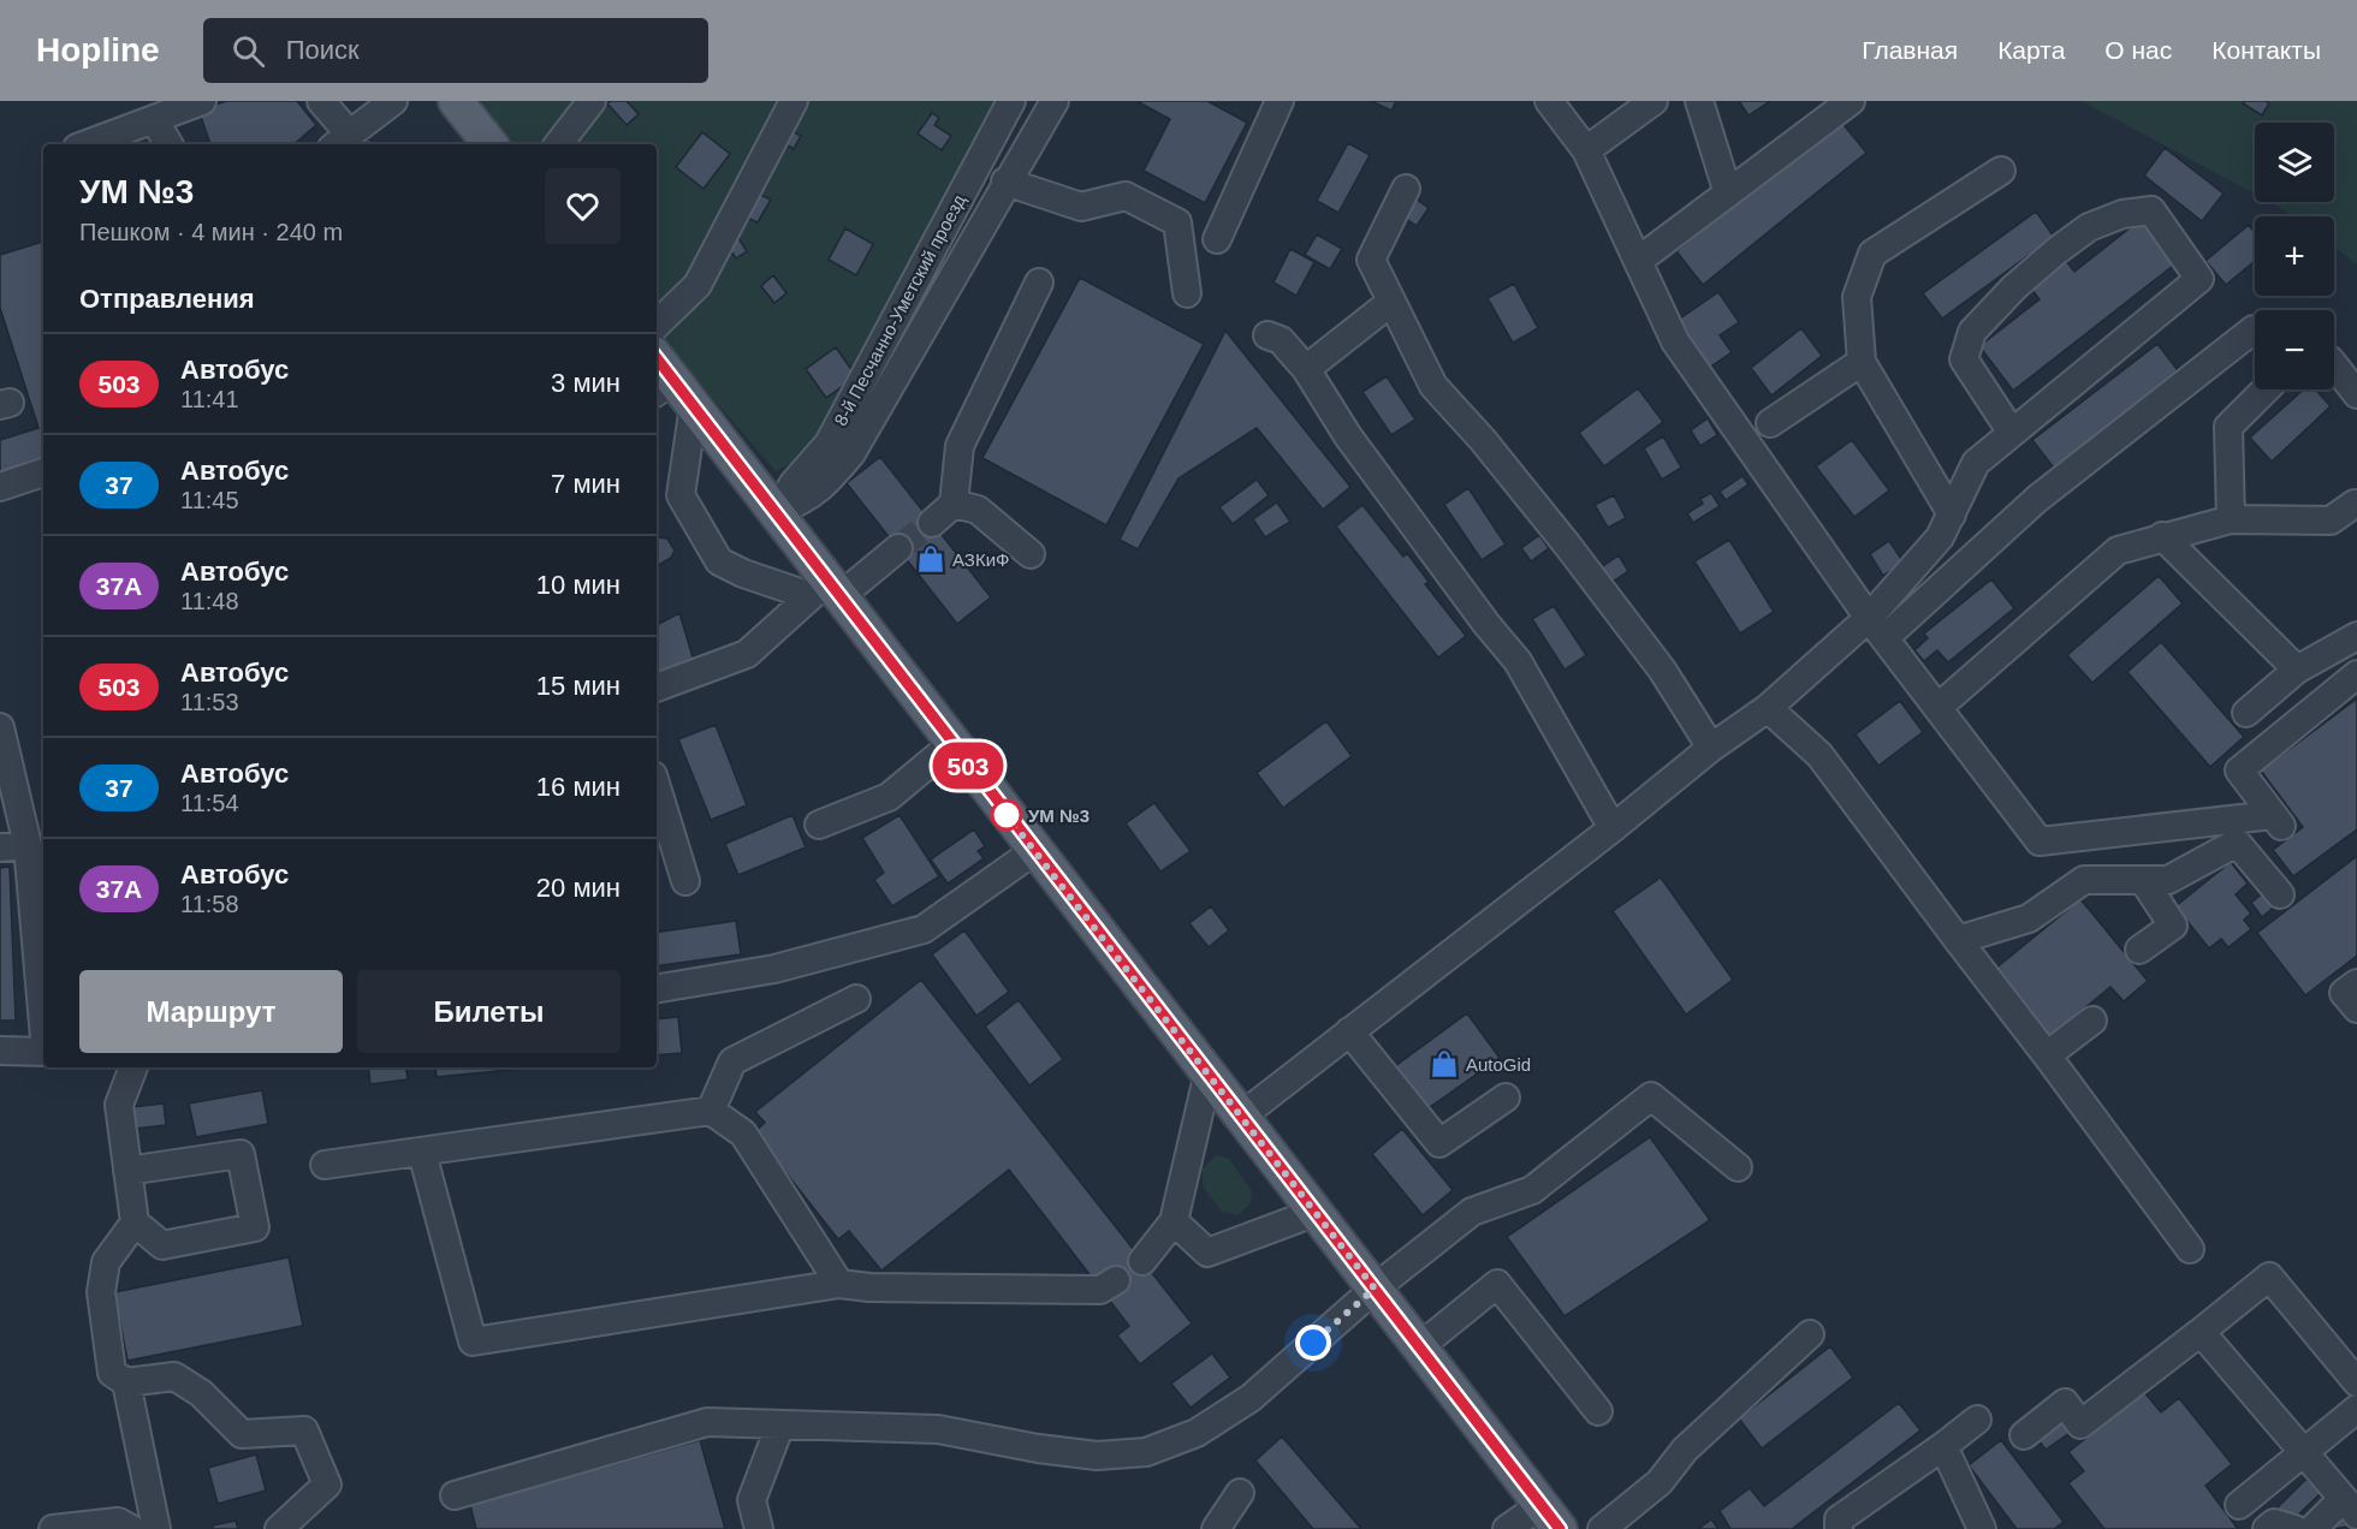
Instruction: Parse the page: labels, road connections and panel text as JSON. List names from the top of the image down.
{
  "streets": {
    "street": ["8-й Песчанно-Уметский проезд"]
  },
  "places": {
    "shop": ["АЗКиФ", "AutoGid"],
    "other": ["УМ №3"]
  },
  "lines": ["bus line 503"],
  "page": {
    "header": "Hopline",
    "search": "Поиск",
    "nav": [
      "Главная",
      "Карта",
      "О нас",
      "Контакты"
    ],
    "on_map": "503",
    "map_buttons": ["+", "−"],
    "heading": [
      ["УМ №3", "Пешком · 4 мин · 240 m"],
      "Отправления"
    ],
    "list": [
      {
        "mark": "503",
        "name": "Автобус",
        "note": "11:41",
        "value": "3 мин"
      },
      {
        "mark": "37",
        "name": "Автобус",
        "note": "11:45",
        "value": "7 мин"
      },
      {
        "mark": "37А",
        "name": "Автобус",
        "note": "11:48",
        "value": "10 мин"
      },
      {
        "mark": "503",
        "name": "Автобус",
        "note": "11:53",
        "value": "15 мин"
      },
      {
        "mark": "37",
        "name": "Автобус",
        "note": "11:54",
        "value": "16 мин"
      },
      {
        "mark": "37А",
        "name": "Автобус",
        "note": "11:58",
        "value": "20 мин"
      }
    ],
    "buttons": ["Маршрут", "Билеты"]
  }
}
